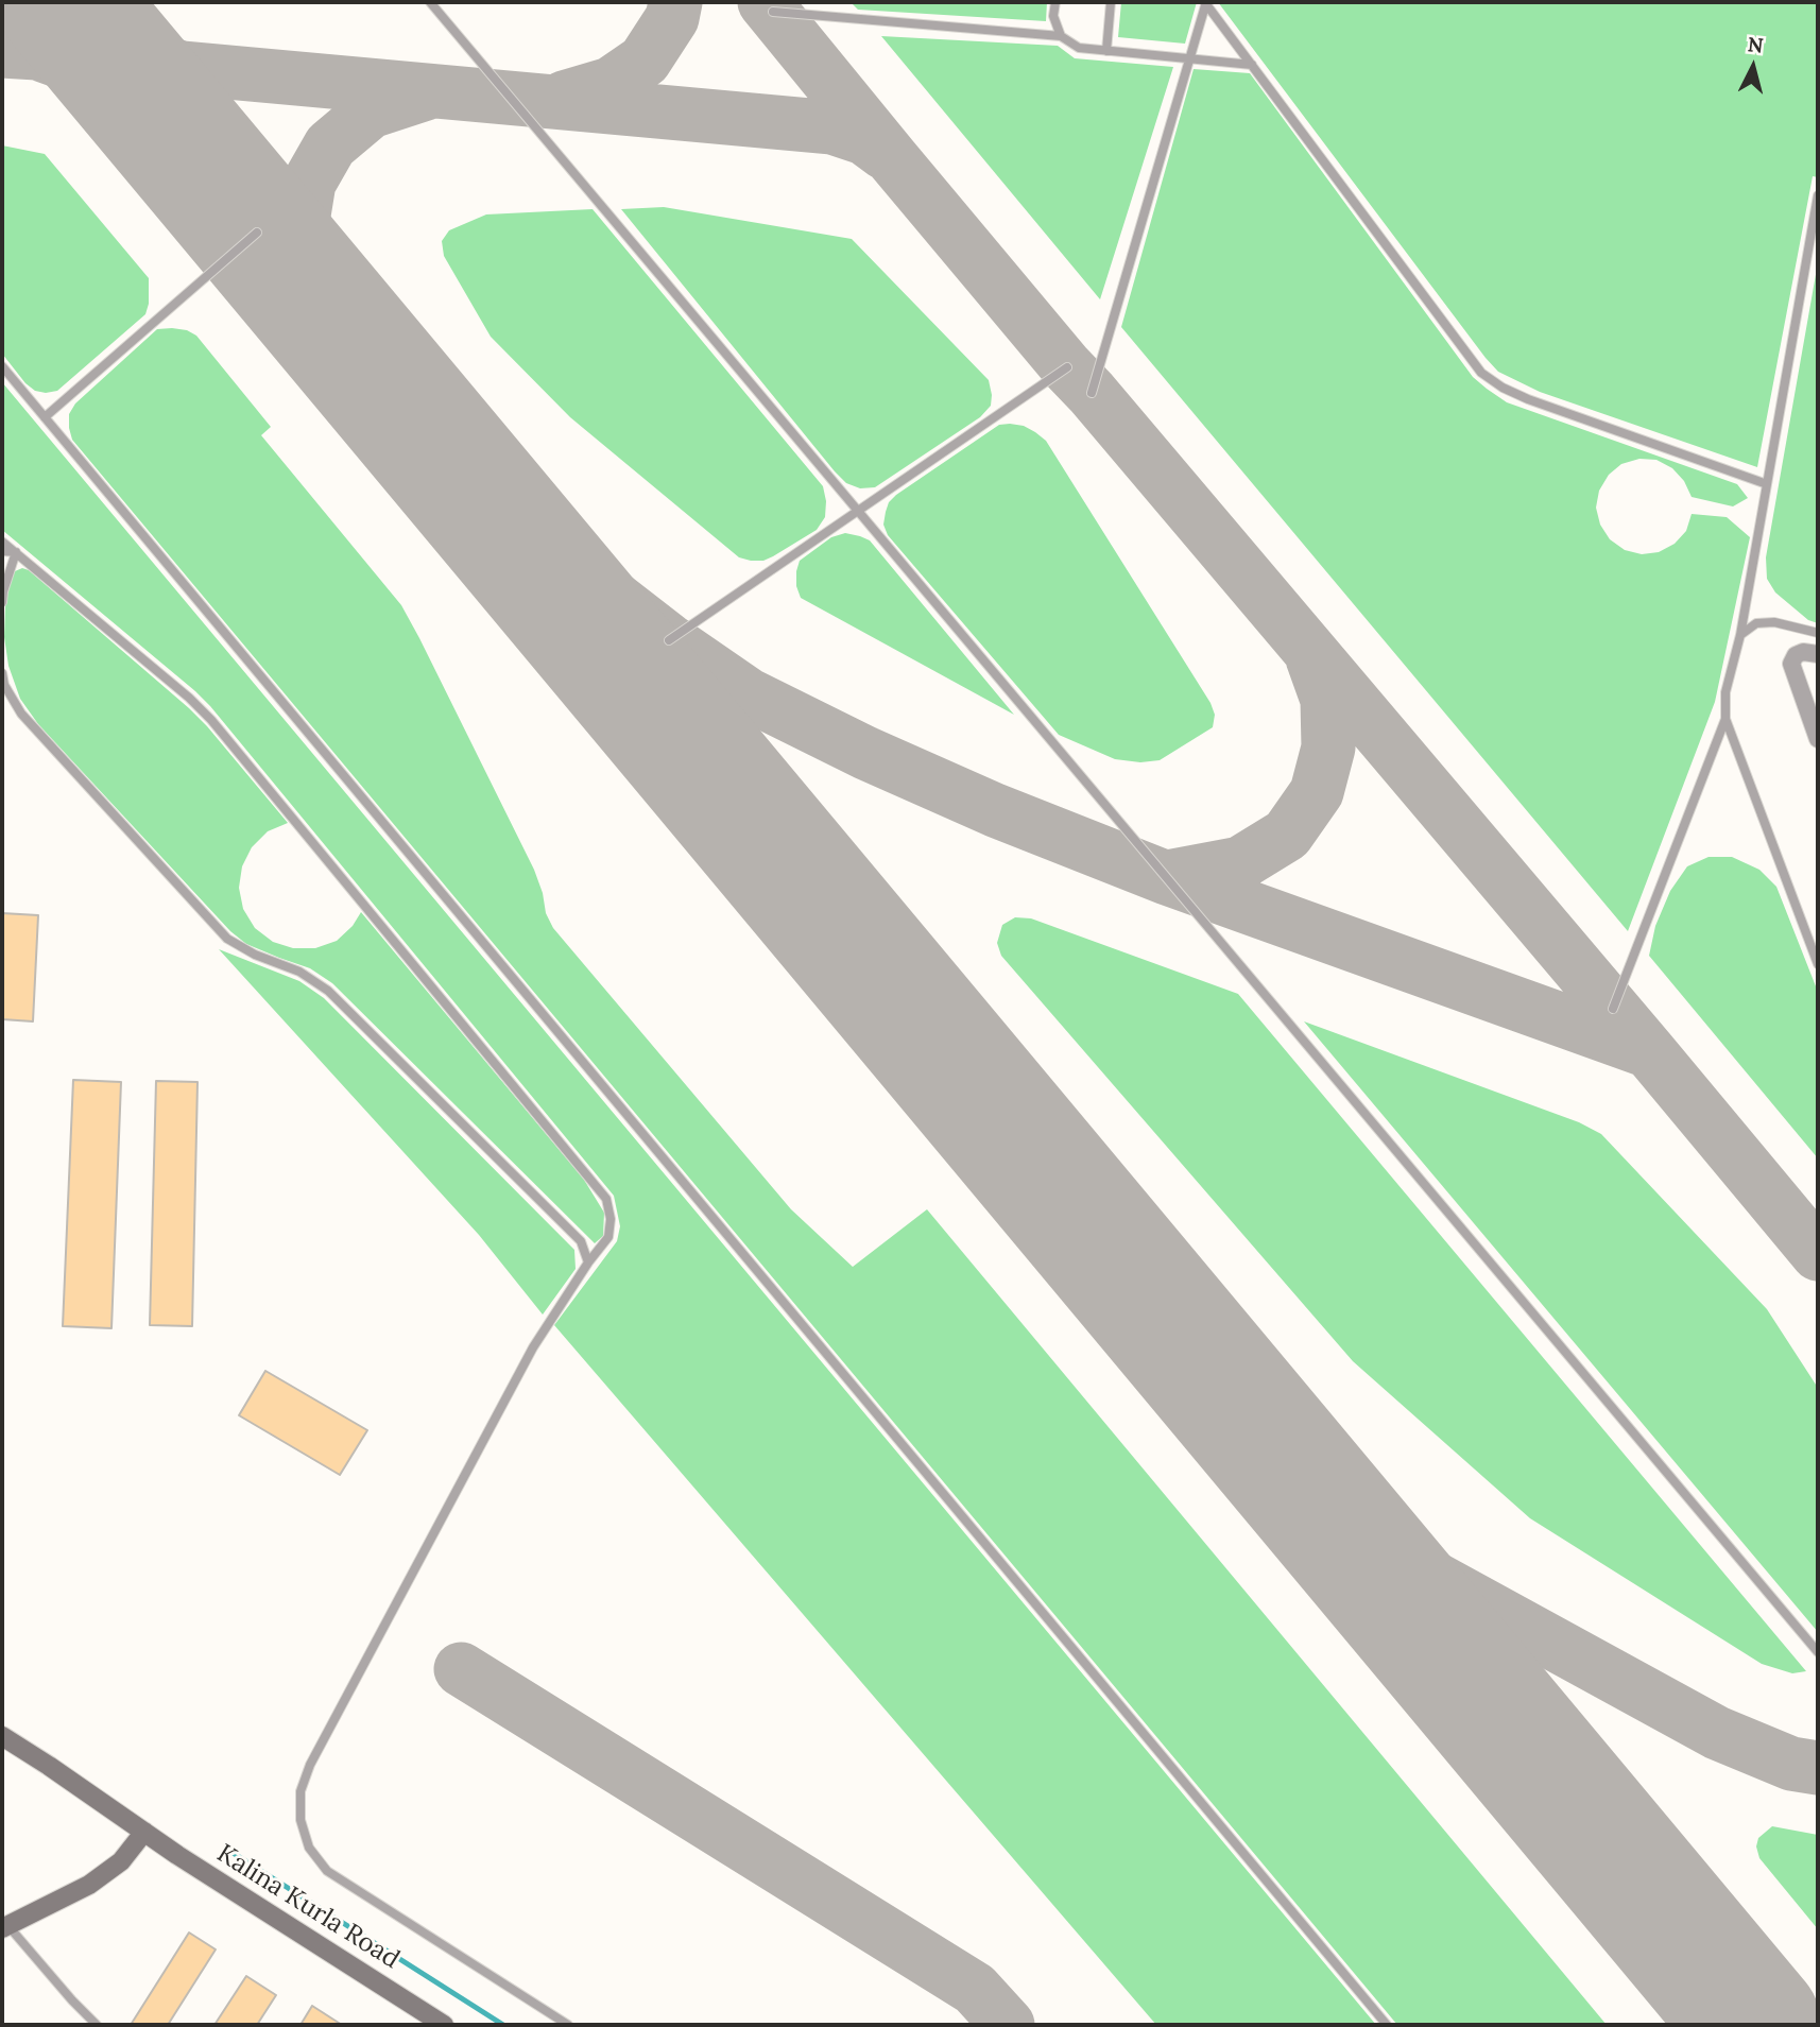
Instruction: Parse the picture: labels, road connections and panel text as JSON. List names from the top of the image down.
{
  "streets": {
    "street": ["Kalina Kurla Road"]
  },
  "north": "top"
}
